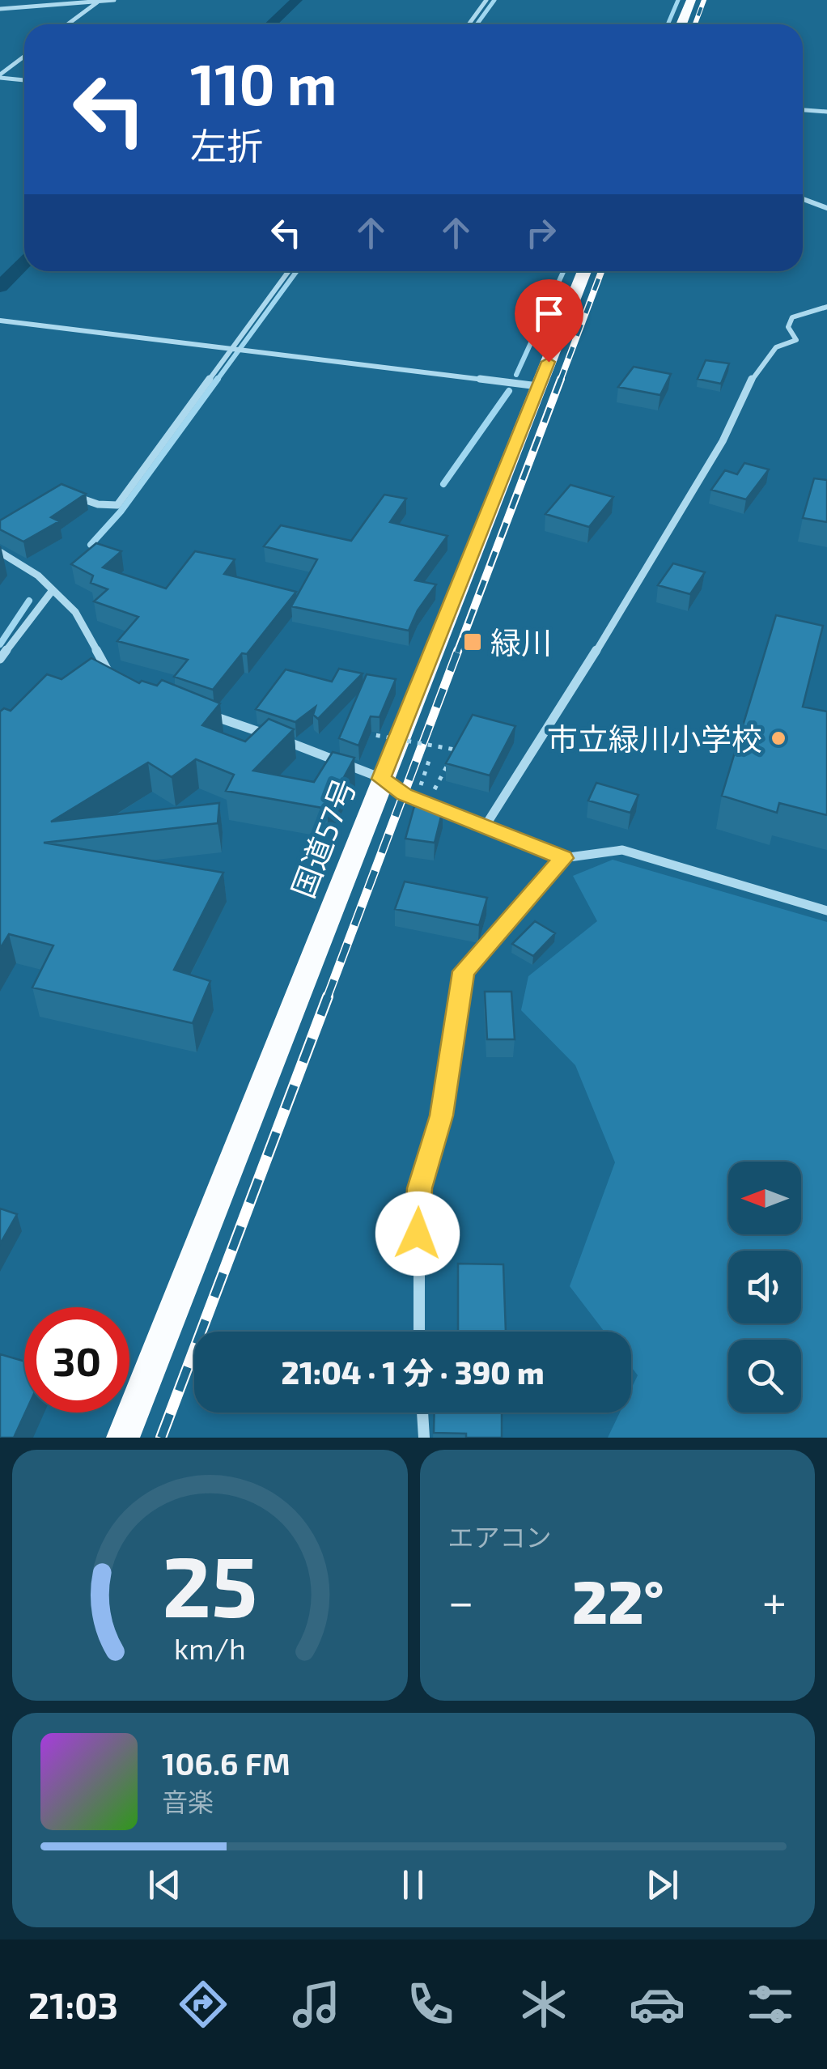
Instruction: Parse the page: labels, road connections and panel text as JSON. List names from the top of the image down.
{
  "streets": {
    "highway": ["国道57号"]
  },
  "places": {
    "transit": ["緑川"],
    "other": ["市立緑川小学校"]
  },
  "north": "left",
  "page": {
    "turn": ["110 m", "左折"],
    "limit": "30",
    "trip": "21:04 · 1 分 · 390 m",
    "tile": "エアコン",
    "heat": ["−", "22°", "+"],
    "song": ["106.6 FM", "音楽"],
    "tabs": "21:03",
    "gauge": ["25", "km/h"]
  }
}
